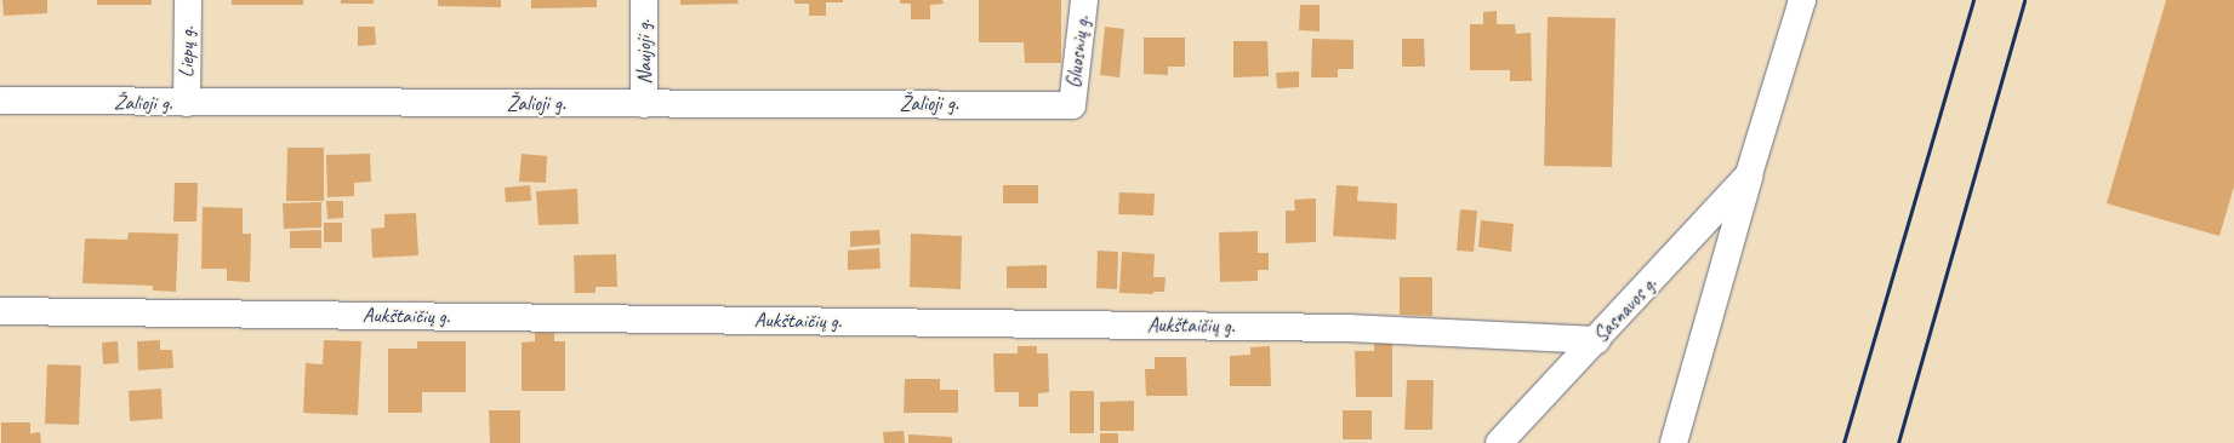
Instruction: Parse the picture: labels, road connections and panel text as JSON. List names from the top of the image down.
{
  "streets": {
    "street": [
      "Liepų g.",
      "Naujoji g.",
      "Gluosnių g.",
      "Žalioji g.",
      "Sasnavos g.",
      "Aukštaičių g."
    ]
  },
  "crossings": [
    ["Liepų g.", "Žalioji g."],
    ["Naujoji g.", "Žalioji g."],
    ["Gluosnių g.", "Žalioji g."],
    ["Sasnavos g.", "Aukštaičių g."]
  ]
}
